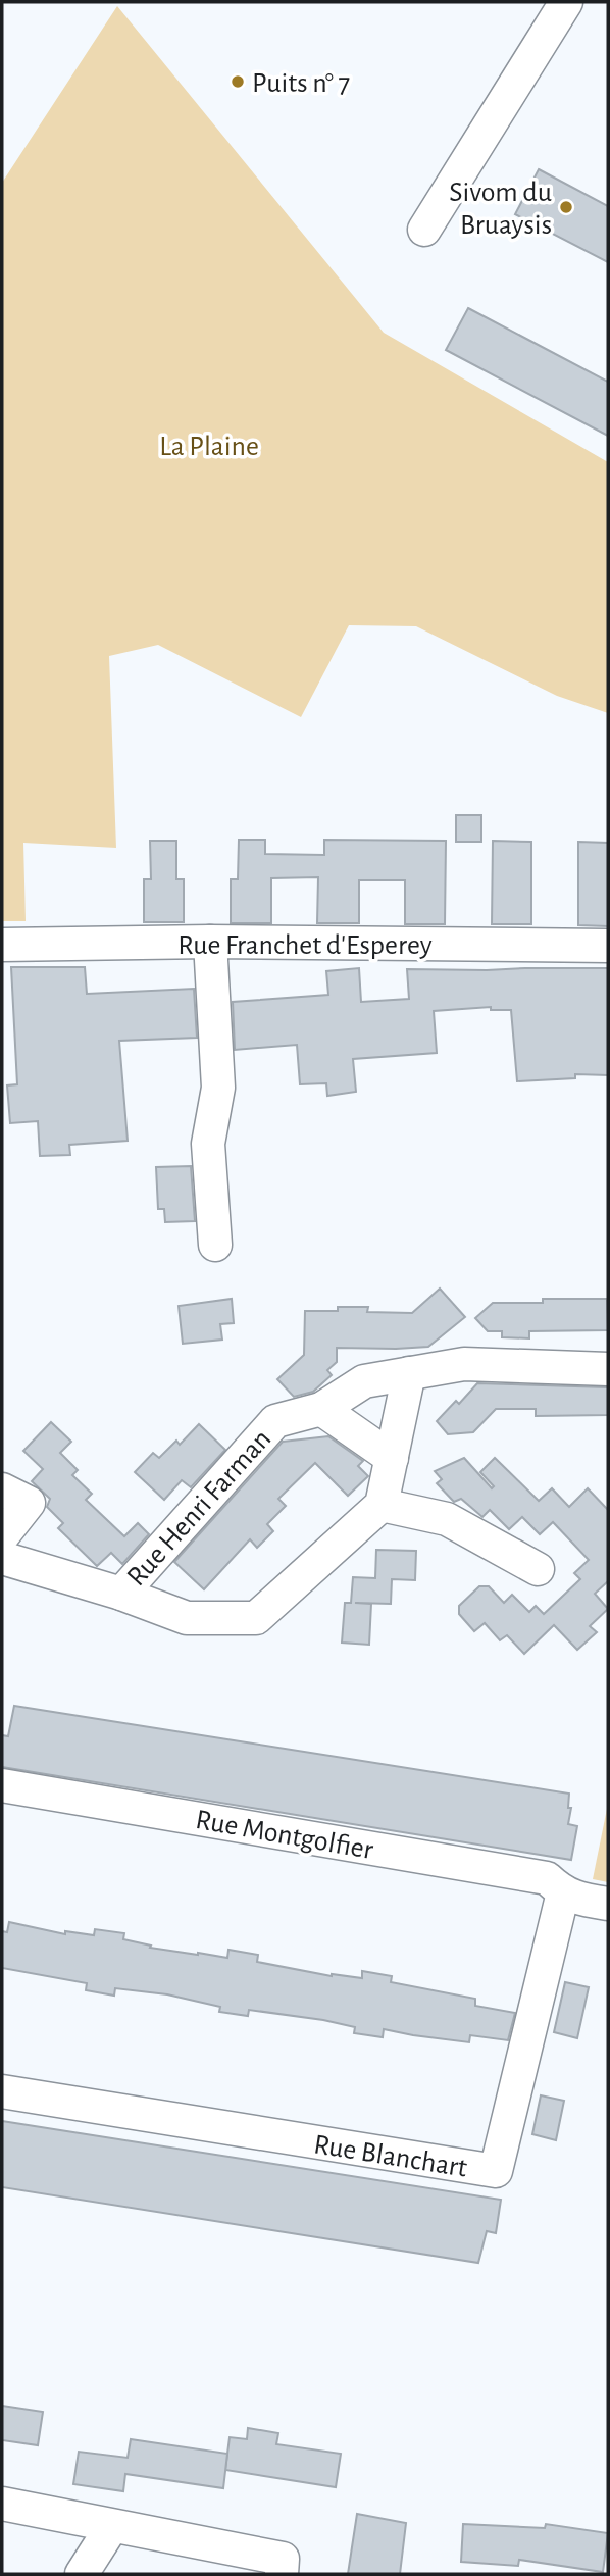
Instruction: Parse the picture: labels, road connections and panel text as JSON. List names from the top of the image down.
{
  "streets": {
    "street": [
      "Rue Franchet d'Esperey",
      "Rue Henri Farman",
      "Rue Montgolfier",
      "Rue Blanchart"
    ]
  },
  "crossings": [
    ["Rue Montgolfier", "Rue Blanchart"]
  ],
  "parks": ["La Plaine"],
  "places": ["Puits n° 7", "Sivom du Bruaysis"]
}
